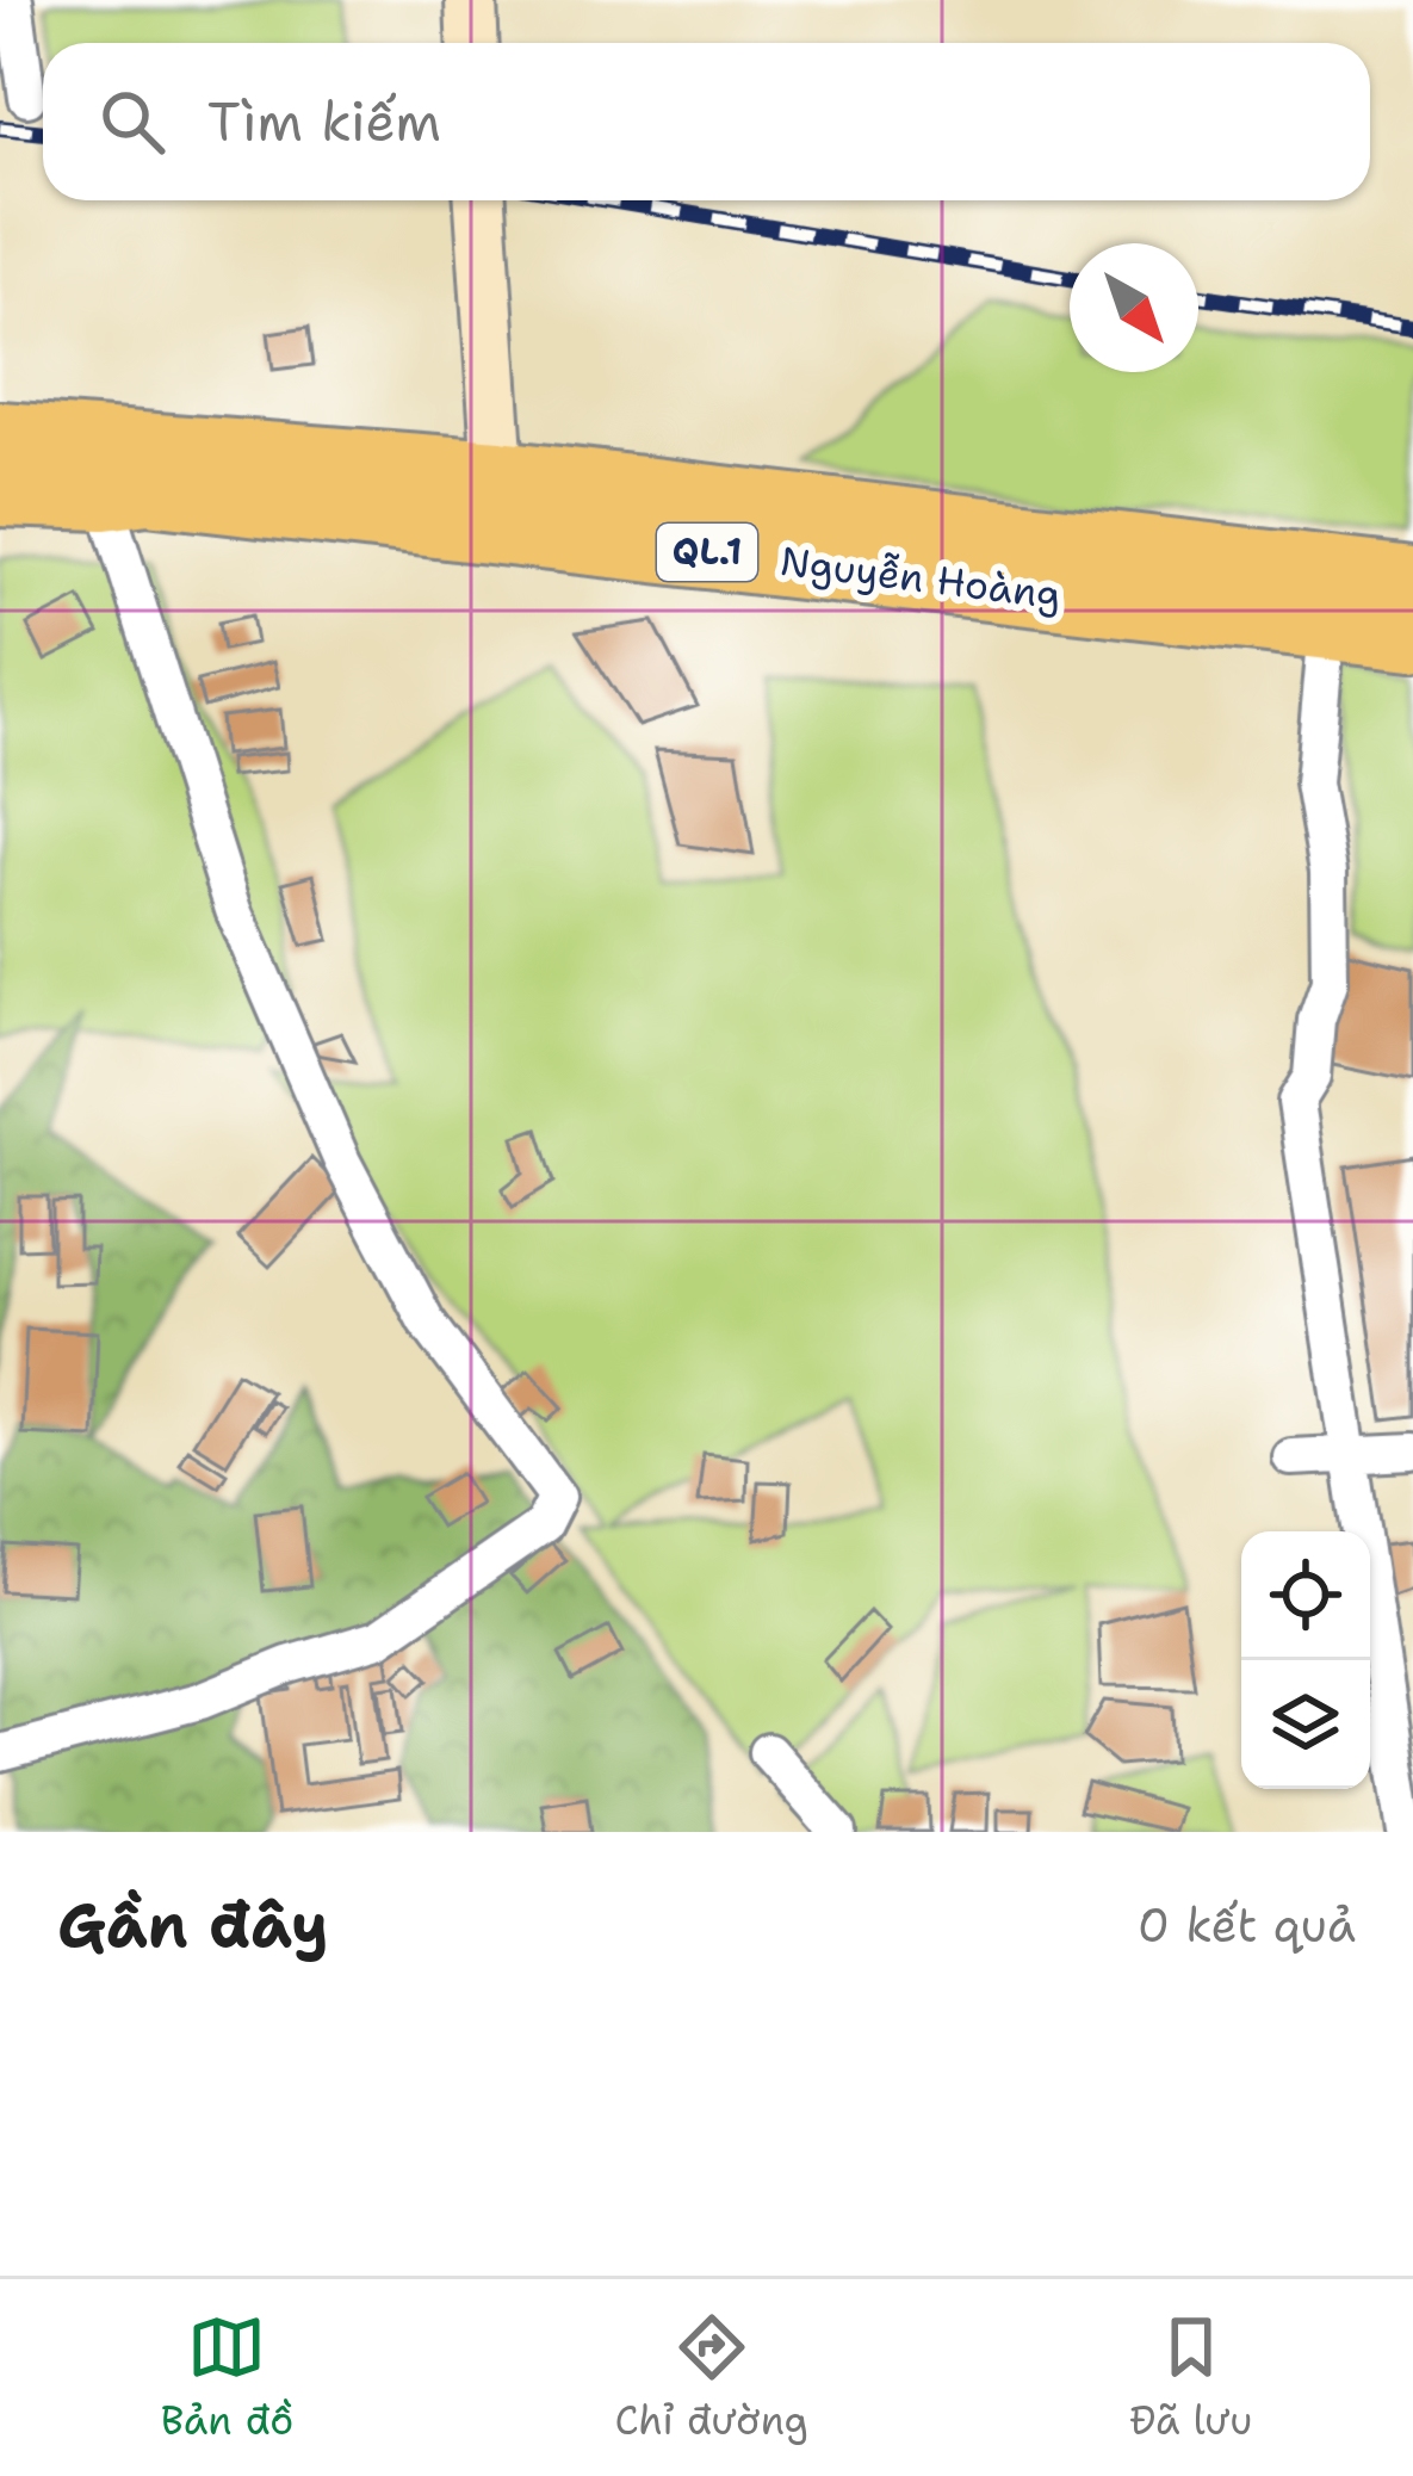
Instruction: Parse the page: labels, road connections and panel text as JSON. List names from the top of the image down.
{
  "streets": {
    "highway": ["QL.1", "Nguyễn Hoàng"]
  },
  "north": "bottom right",
  "page": {
    "search": "Tìm kiếm",
    "heading": ["Gần đây", "0 kết quả"],
    "nav": ["Bản đồ", "Chỉ đường", "Đã lưu"]
  }
}
